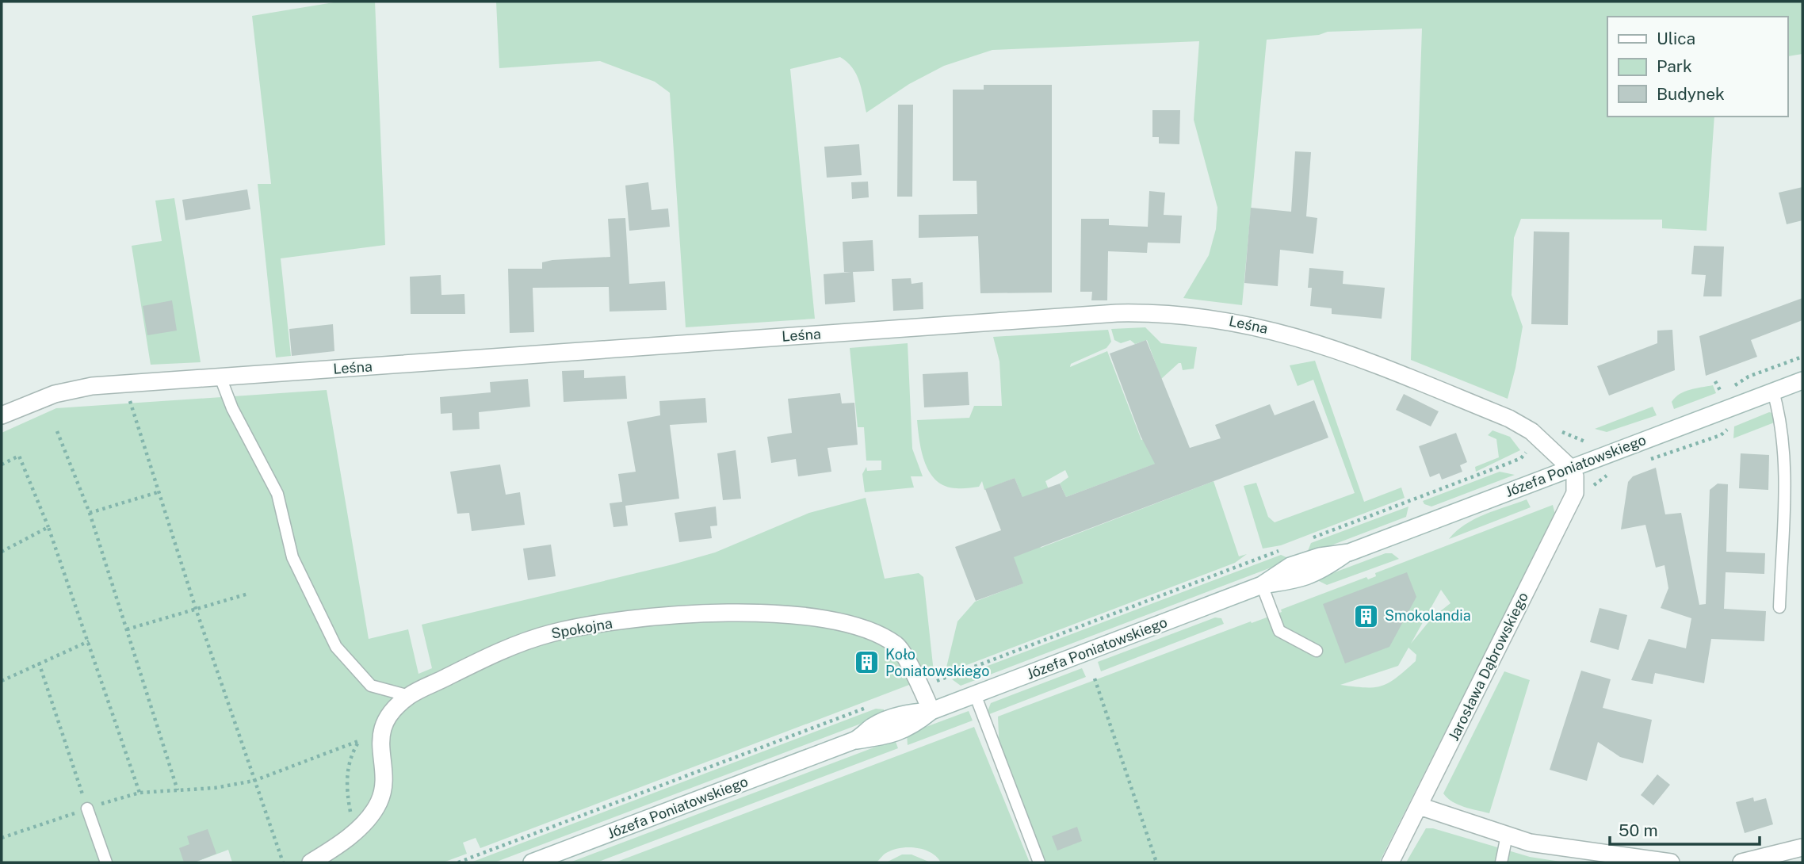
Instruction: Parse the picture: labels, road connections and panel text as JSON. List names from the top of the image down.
{
  "streets": {
    "street": [
      "Leśna",
      "Józefa Poniatowskiego",
      "Spokojna",
      "Jarosława Dąbrowskiego"
    ]
  },
  "crossings": [
    ["Leśna", "Józefa Poniatowskiego"],
    ["Leśna", "Jarosława Dąbrowskiego"],
    ["Józefa Poniatowskiego", "Spokojna"],
    ["Józefa Poniatowskiego", "Jarosława Dąbrowskiego"]
  ],
  "places": {
    "building": ["Smokolandia", "Koło Poniatowskiego"]
  },
  "legend": ["Ulica", "Park", "Budynek"],
  "scale_bar": "50 m"
}
